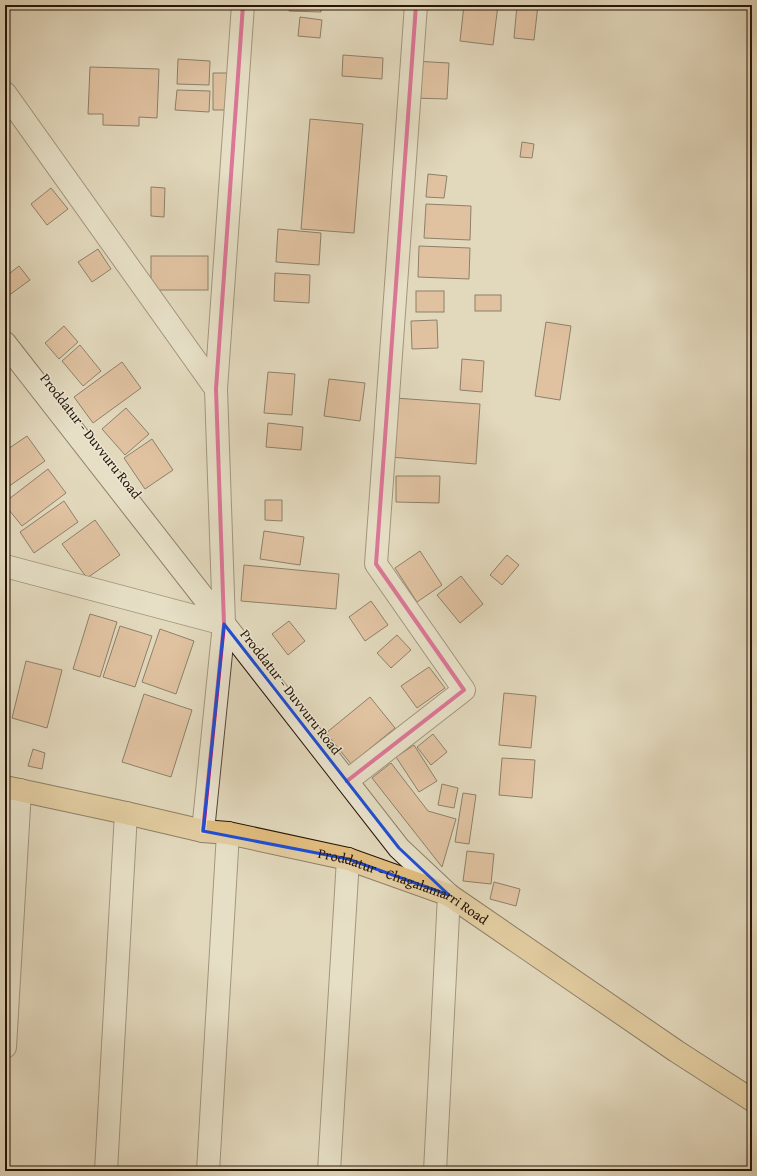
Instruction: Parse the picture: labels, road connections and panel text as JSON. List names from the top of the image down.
{
  "streets": {
    "main road": ["Proddatur - Chagalamarri Road"],
    "street": ["Proddatur - Duvvuru Road"]
  },
  "crossings": [
    ["Proddatur - Duvvuru Road", "Proddatur - Chagalamarri Road"]
  ]
}
